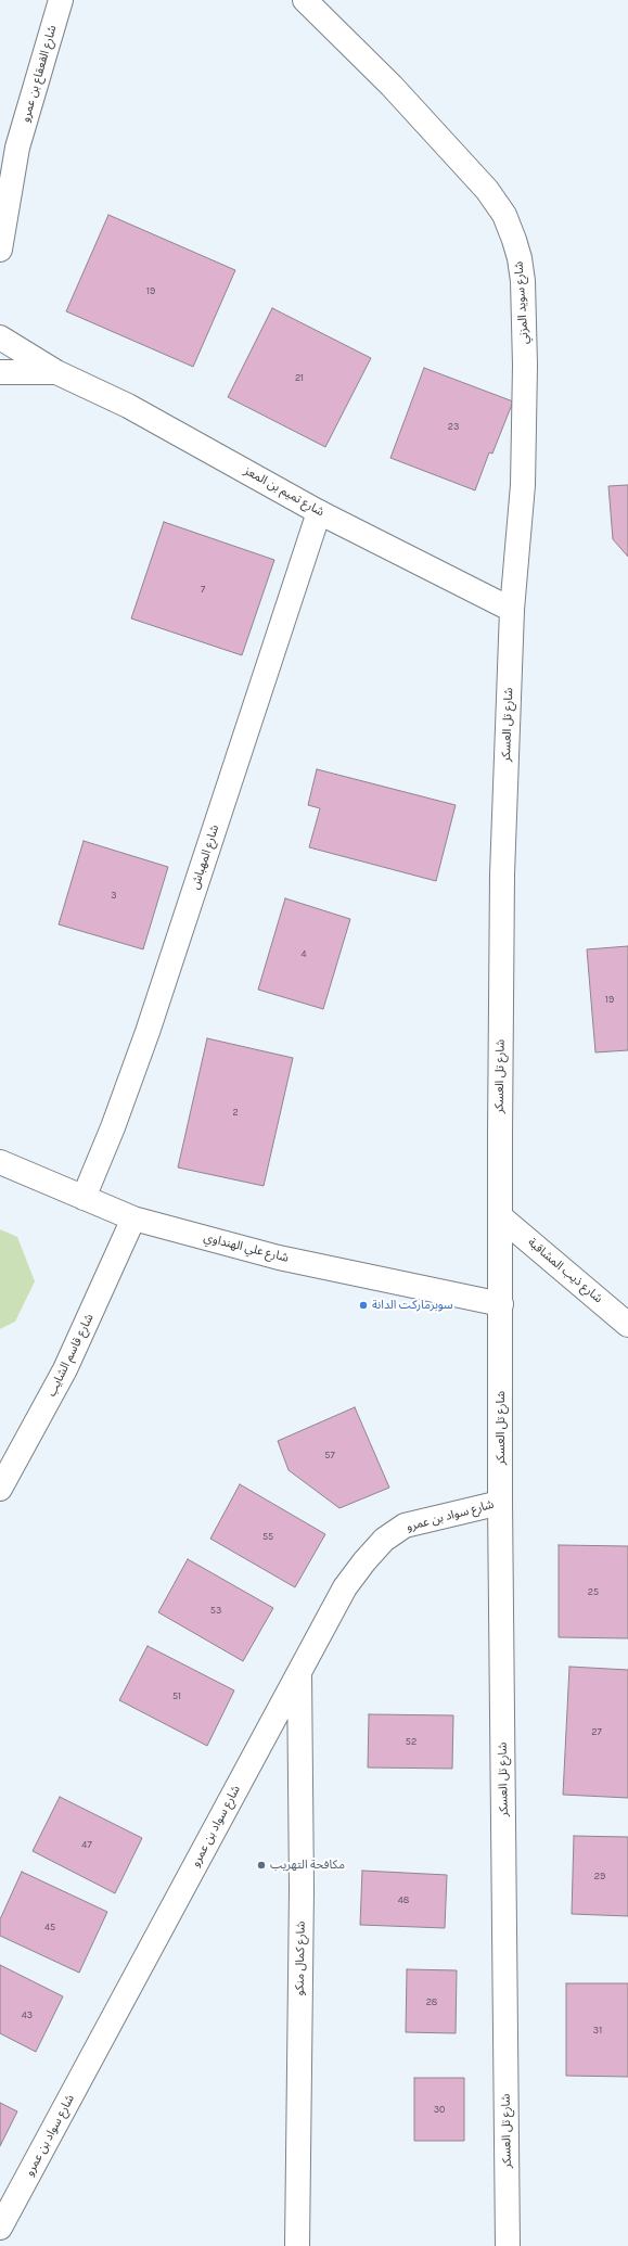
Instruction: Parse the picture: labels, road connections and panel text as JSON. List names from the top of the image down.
{
  "streets": {
    "street": [
      "شارع القعقاع بن عمرو",
      "شارع سويد المزني",
      "شارع تميم بن المعز",
      "شارع تل العسكر",
      "شارع المهباش",
      "شارع علي الهنداوي",
      "شارع ذيب المشاقبة",
      "شارع قاسم الشايب",
      "شارع سواد بن عمرو",
      "شارع كمال منكو"
    ]
  },
  "crossings": [
    ["شارع سويد المزني", "شارع تميم بن المعز"],
    ["شارع سويد المزني", "شارع تل العسكر"],
    ["شارع تميم بن المعز", "شارع تل العسكر"],
    ["شارع تميم بن المعز", "شارع المهباش"],
    ["شارع تل العسكر", "شارع علي الهنداوي"],
    ["شارع تل العسكر", "شارع ذيب المشاقبة"],
    ["شارع تل العسكر", "شارع سواد بن عمرو"],
    ["شارع المهباش", "شارع علي الهنداوي"],
    ["شارع علي الهنداوي", "شارع قاسم الشايب"],
    ["شارع سواد بن عمرو", "شارع كمال منكو"]
  ],
  "places": ["سوبرماركت الدانة", "مكافحة التهريب"],
  "house_numbers": [
    "19",
    "21",
    "23",
    "7",
    "3",
    "4",
    "19",
    "2",
    "57",
    "55",
    "25",
    "53",
    "51",
    "27",
    "52",
    "47",
    "29",
    "48",
    "45",
    "28",
    "43",
    "31",
    "30"
  ]
}
